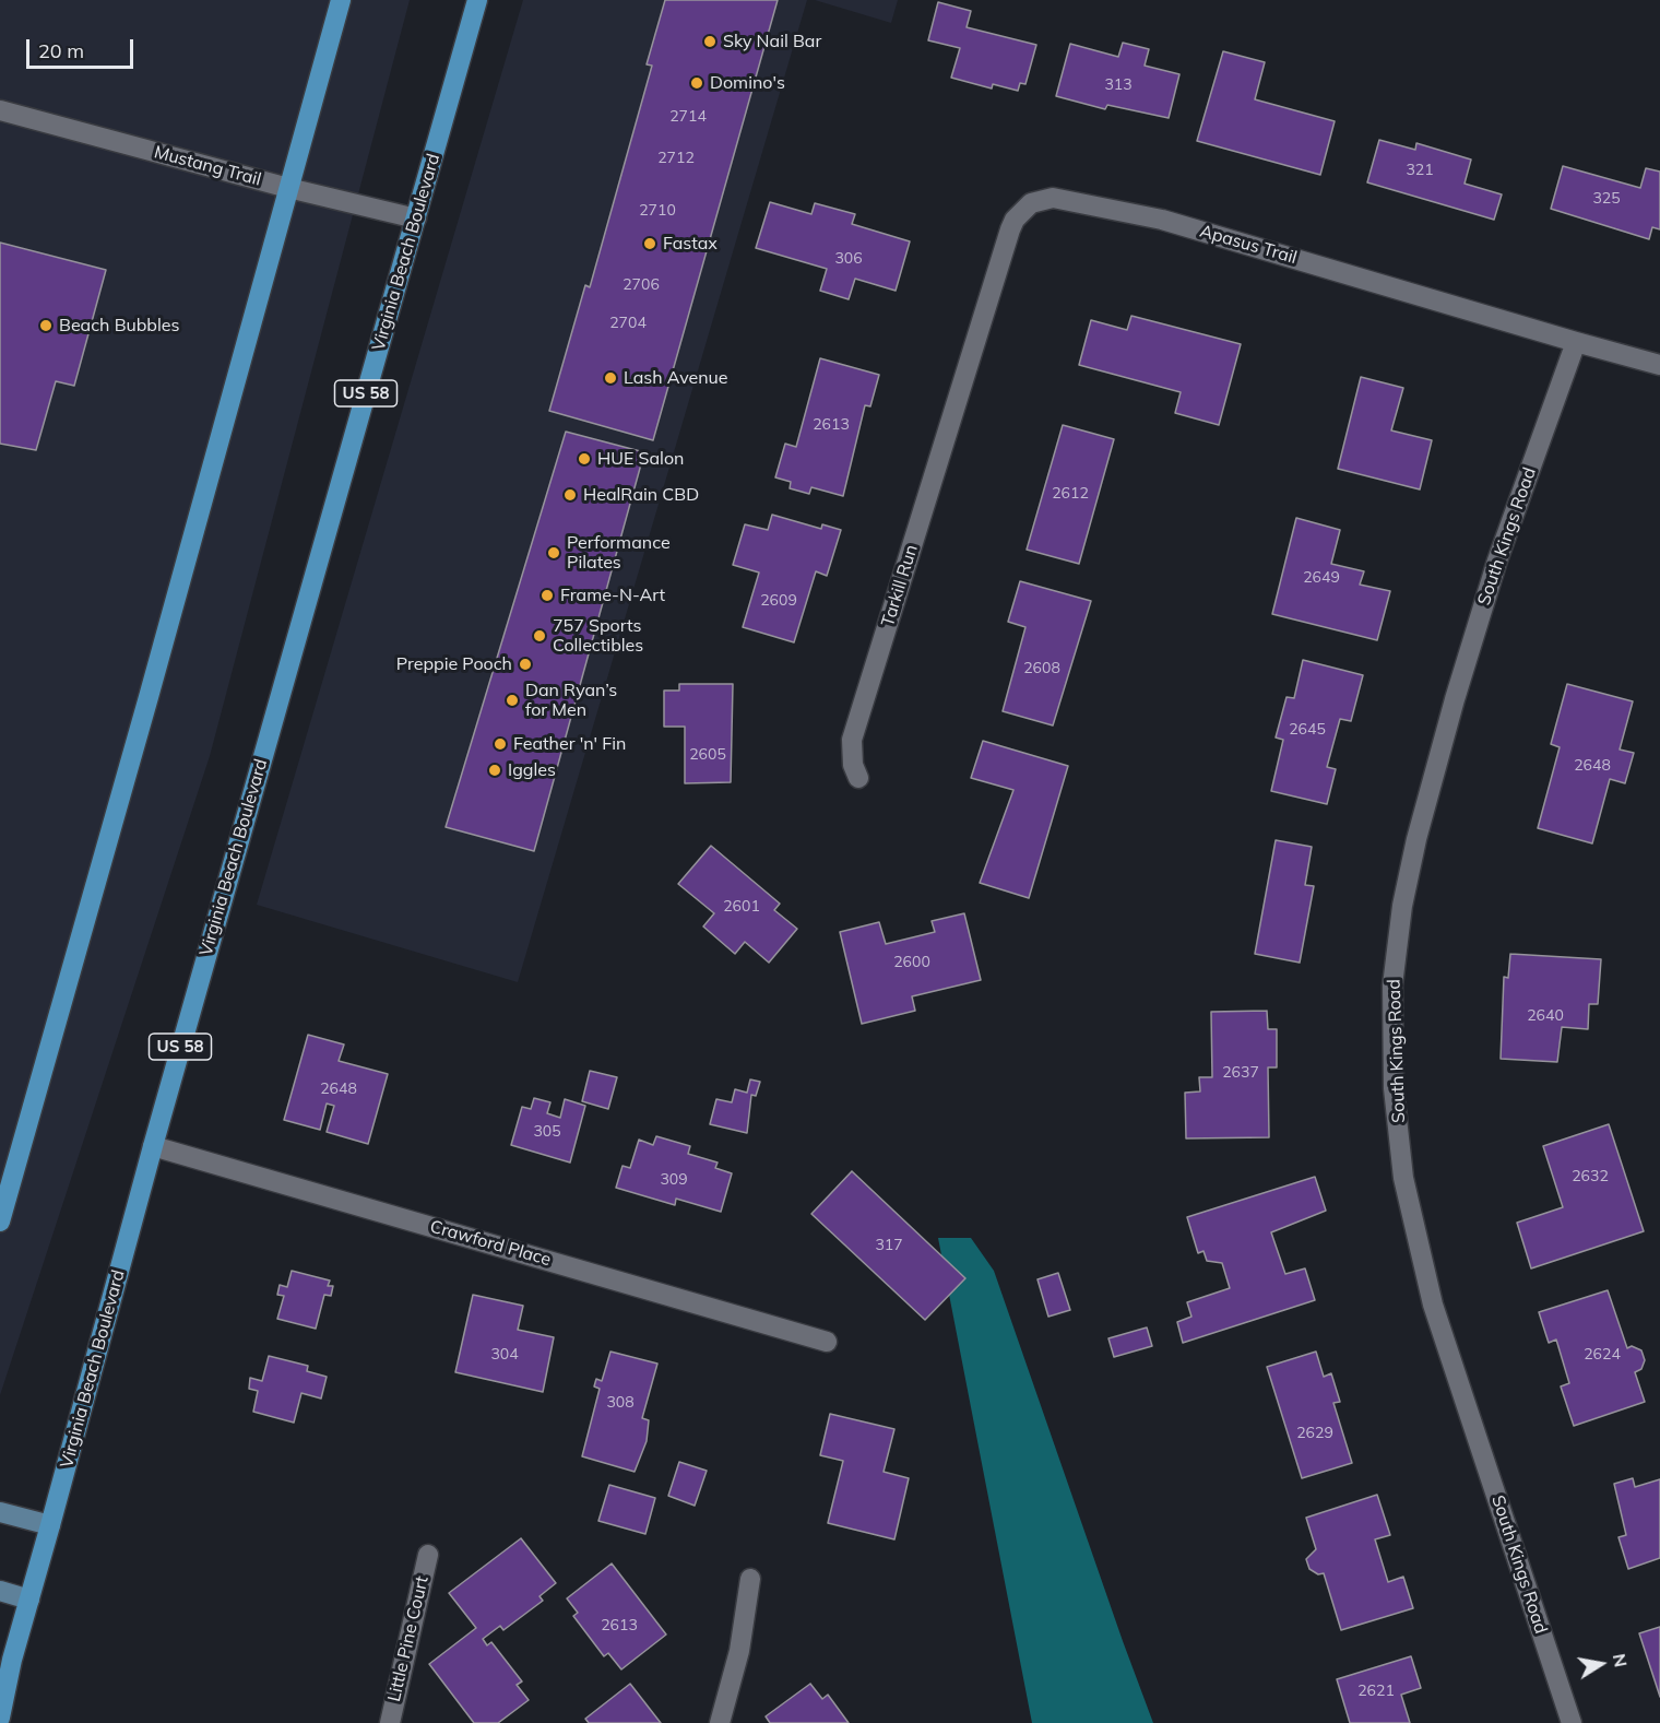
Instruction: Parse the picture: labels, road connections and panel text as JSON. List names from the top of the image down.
{
  "streets": {
    "main road": ["Virginia Beach Boulevard", "US 58"],
    "street": [
      "Mustang Trail",
      "Apasus Trail",
      "South Kings Road",
      "Tarkill Run",
      "Crawford Place",
      "Little Pine Court"
    ]
  },
  "crossings": [
    ["Mustang Trail", "Virginia Beach Boulevard"],
    ["Apasus Trail", "South Kings Road"],
    ["Apasus Trail", "Tarkill Run"],
    ["Virginia Beach Boulevard", "Crawford Place"]
  ],
  "places": [
    "Sky Nail Bar",
    "Domino's",
    "Fastax",
    "Beach Bubbles",
    "Lash Avenue",
    "HUE Salon",
    "HealRain CBD",
    "Performance Pilates",
    "Frame-N-Art",
    "757 Sports Collectibles",
    "Preppie Pooch",
    "Dan Ryan’s for Men",
    "Feather 'n' Fin",
    "Iggles"
  ],
  "house_numbers": [
    "313",
    "2714",
    "2712",
    "321",
    "325",
    "2710",
    "306",
    "2706",
    "2704",
    "2613",
    "2612",
    "2649",
    "2609",
    "2608",
    "2645",
    "2605",
    "2648",
    "2601",
    "2600",
    "2640",
    "2637",
    "2648",
    "305",
    "2632",
    "309",
    "317",
    "304",
    "2624",
    "308",
    "2629",
    "2613",
    "2621"
  ],
  "scale_bar": "20 m",
  "north": "right"
}
